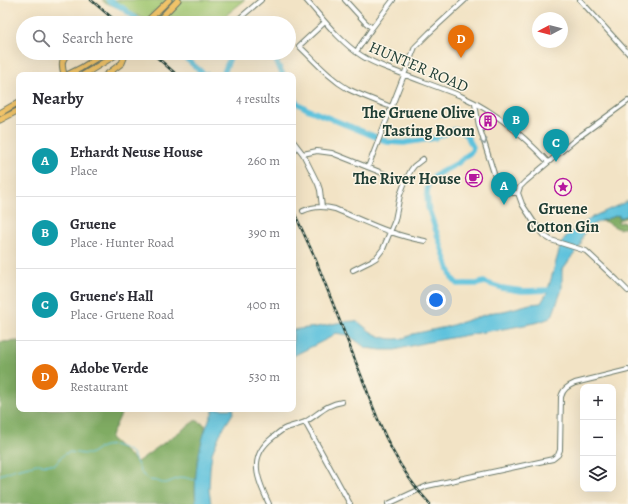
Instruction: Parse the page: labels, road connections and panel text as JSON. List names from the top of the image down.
{
  "streets": {
    "street": ["HUNTER ROAD"]
  },
  "places": {
    "building": ["The Gruene Olive Tasting Room"],
    "cafe": ["The River House"],
    "place": ["Gruene Cotton Gin"]
  },
  "north": "left",
  "page": {
    "search": "Search here",
    "pins": [
      "D",
      "B",
      "C",
      "A"
    ],
    "heading": ["Nearby", "4 results"],
    "list": [
      {
        "mark": "A",
        "name": "Erhardt Neuse House",
        "note": "Place",
        "value": "260 m"
      },
      {
        "mark": "B",
        "name": "Gruene",
        "note": "Place · Hunter Road",
        "value": "390 m"
      },
      {
        "mark": "C",
        "name": "Gruene's Hall",
        "note": "Place · Gruene Road",
        "value": "400 m"
      },
      {
        "mark": "D",
        "name": "Adobe Verde",
        "note": "Restaurant",
        "value": "530 m"
      }
    ],
    "map_buttons": ["+", "−"]
  }
}
